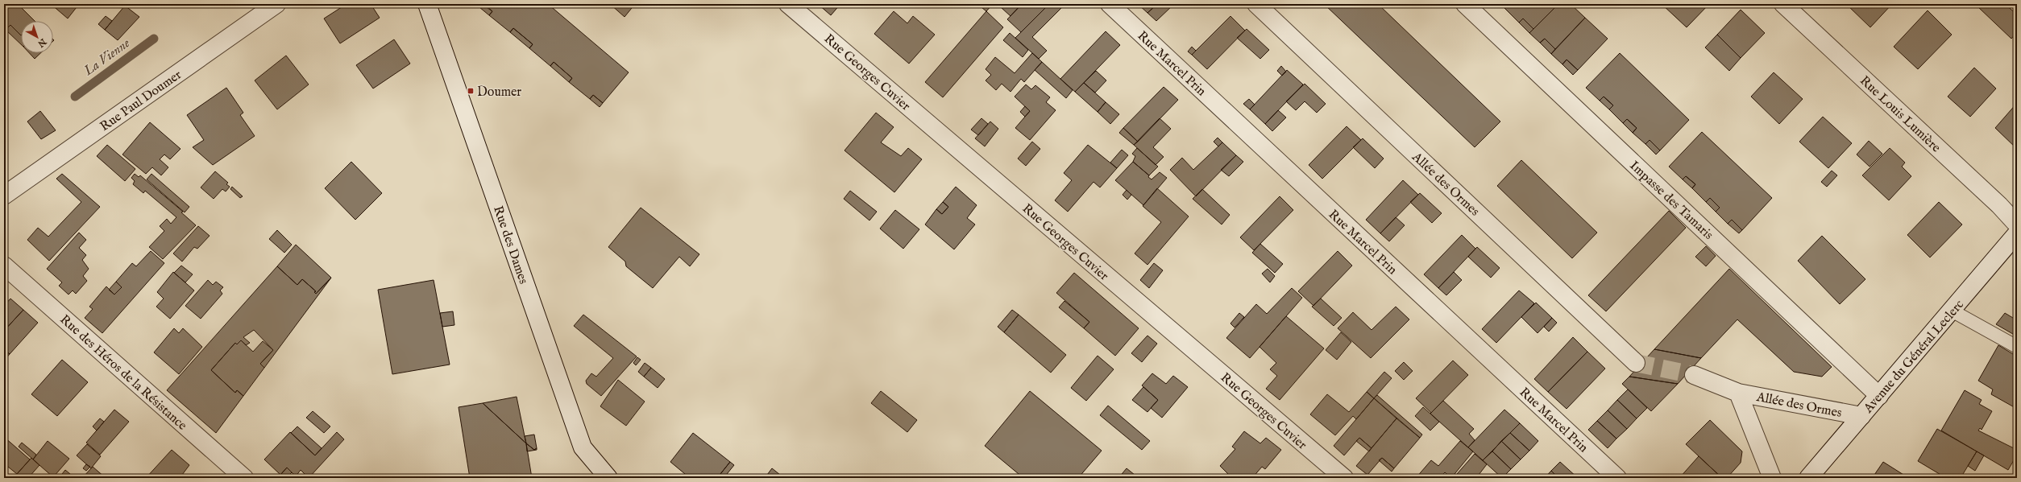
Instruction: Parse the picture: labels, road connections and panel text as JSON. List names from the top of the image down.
{
  "streets": {
    "street": [
      "Rue Marcel Prin",
      "Rue Georges Cuvier",
      "Rue Paul Doumer",
      "Rue Louis Lumière",
      "Allée des Ormes",
      "Impasse des Tamaris",
      "Rue des Dames",
      "Avenue du Général Leclerc",
      "Rue des Héros de la Résistance"
    ]
  },
  "crossings": [
    ["Allée des Ormes", "Avenue du Général Leclerc"],
    ["Impasse des Tamaris", "Avenue du Général Leclerc"]
  ],
  "water": ["La Vienne"],
  "places": {
    "transit": ["Doumer"]
  },
  "north": "bottom right"
}
